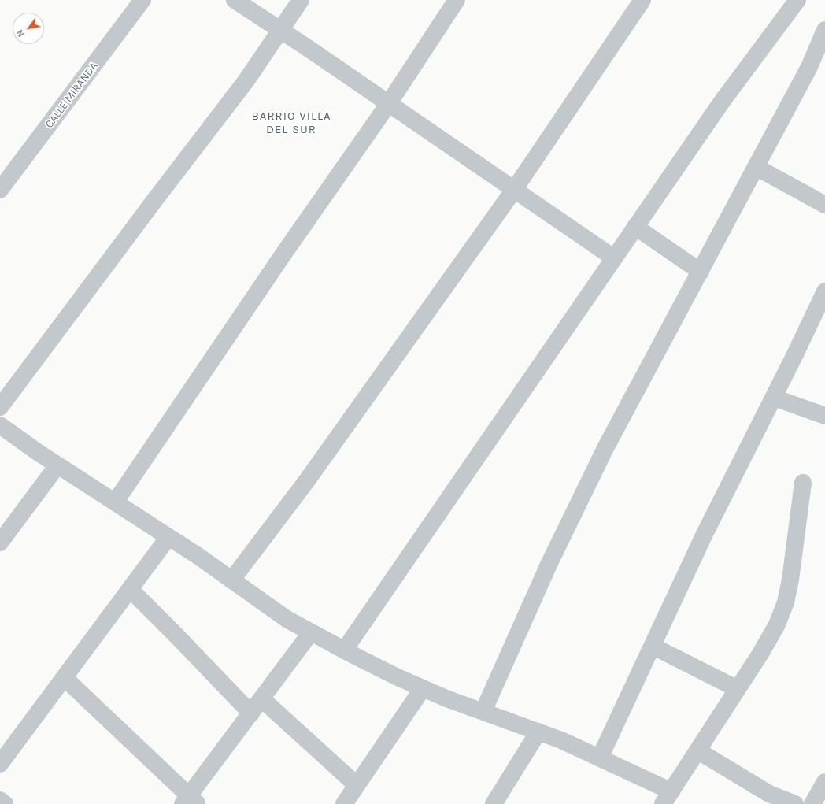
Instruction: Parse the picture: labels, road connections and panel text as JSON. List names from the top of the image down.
{
  "streets": {
    "street": ["CALLE MIRANDA"]
  },
  "districts": ["BARRIO VILLA DEL SUR"],
  "north": "bottom left"
}
